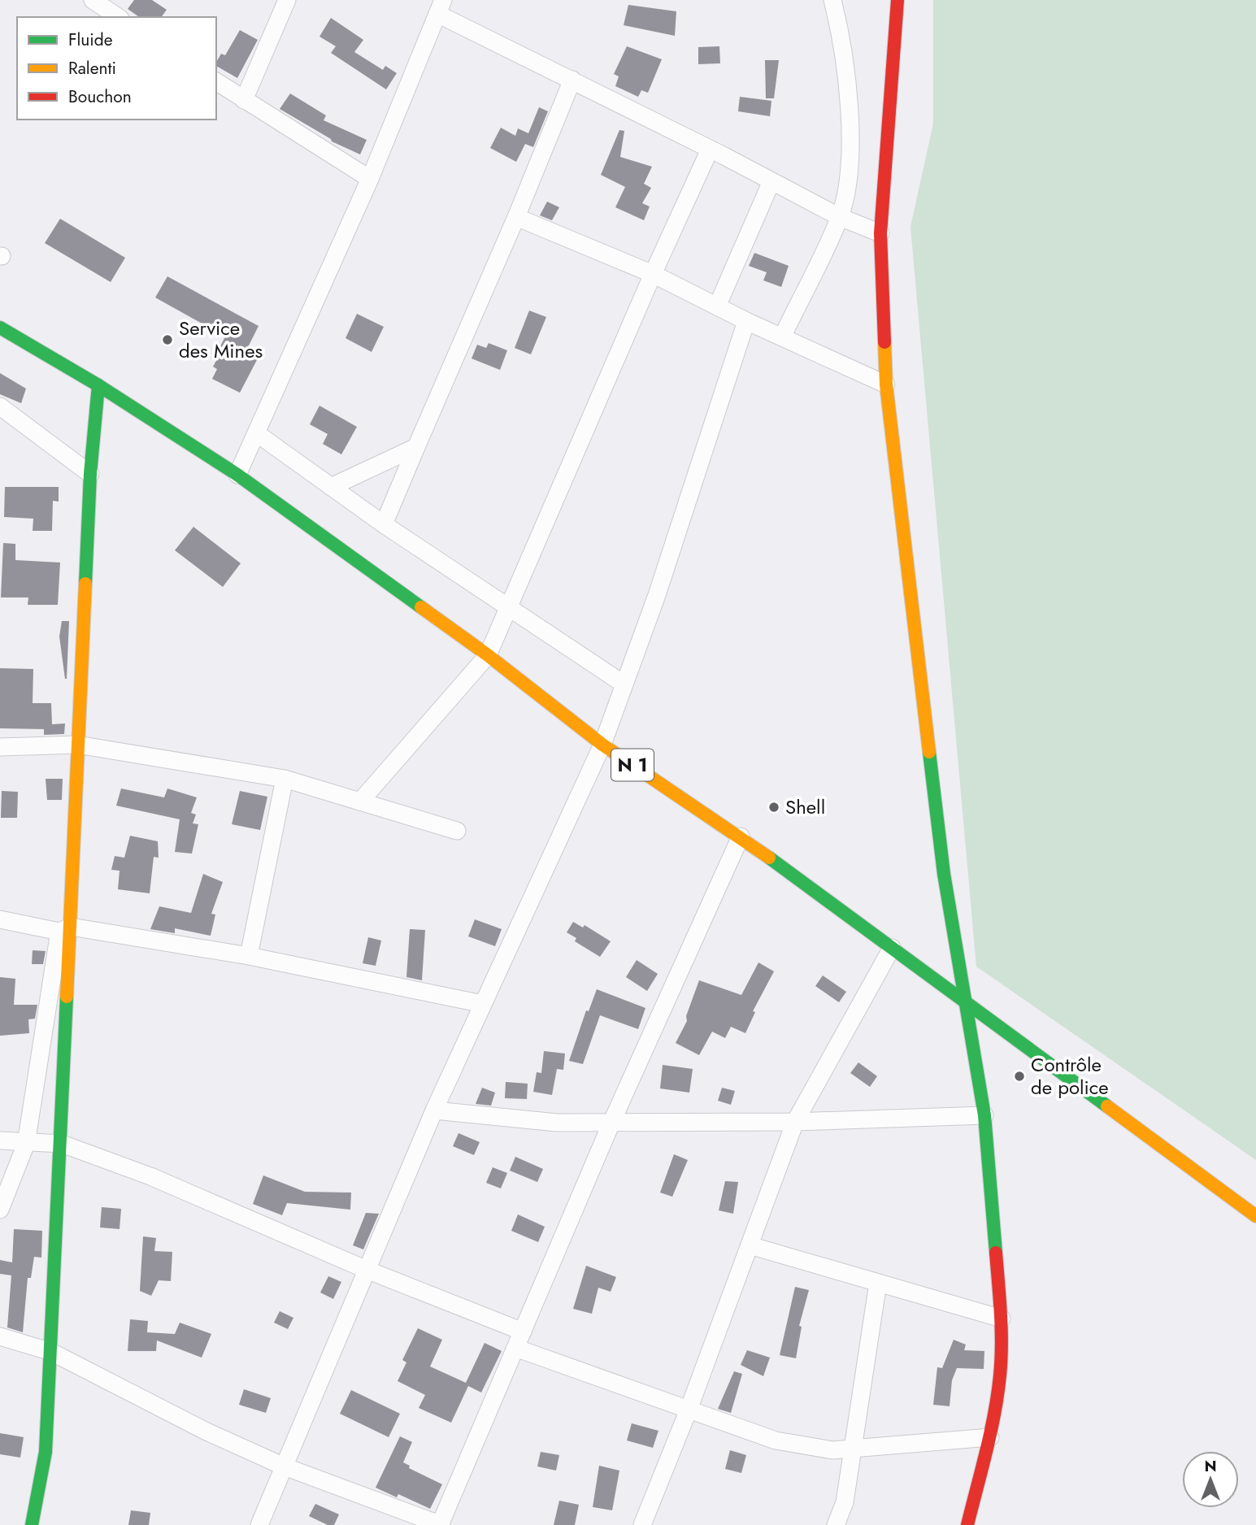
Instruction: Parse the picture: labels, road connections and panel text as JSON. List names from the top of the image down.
{
  "streets": {
    "main road": ["N 1"]
  },
  "places": ["Service des Mines", "Shell", "Contrôle de police"],
  "legend": ["Fluide", "Ralenti", "Bouchon"],
  "north": "top"
}
